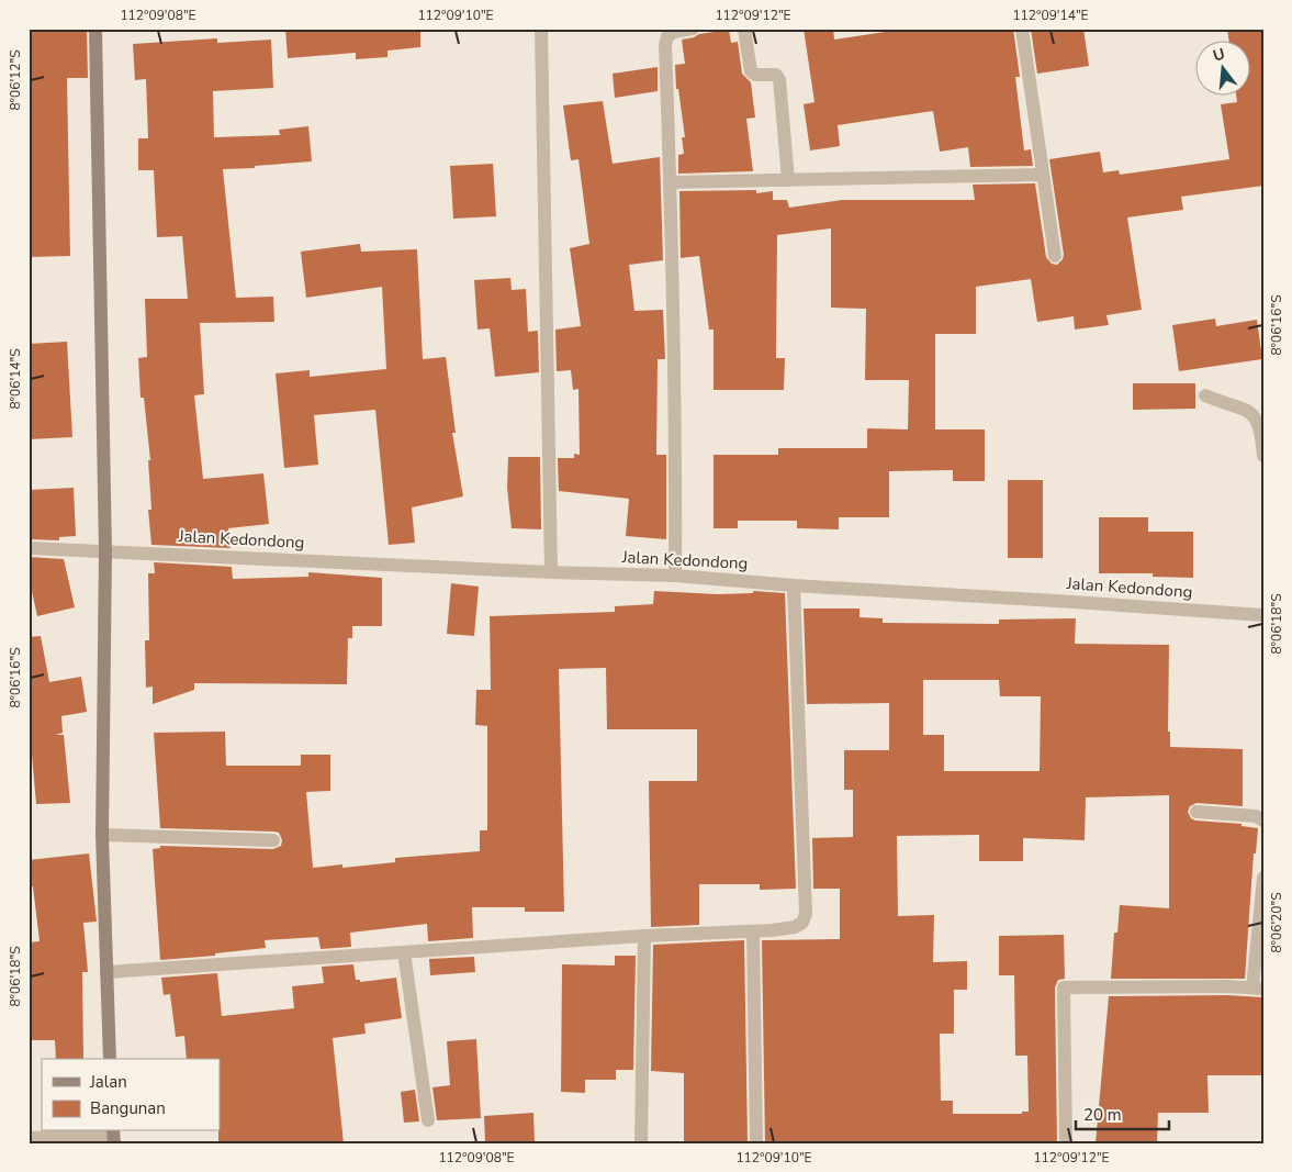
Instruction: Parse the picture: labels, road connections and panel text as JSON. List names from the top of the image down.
{
  "streets": {
    "street": ["Jalan Kedondong"]
  },
  "legend": ["Jalan", "Bangunan"],
  "scale_bar": "20 m",
  "north": "top",
  "coordinates": [
    "112°09'08\"E",
    "112°09'10\"E",
    "112°09'12\"E",
    "112°09'14\"E",
    "8°06'12\"S",
    "8°06'16\"S",
    "8°06'14\"S",
    "8°06'18\"S",
    "8°06'20\"S"
  ]
}
